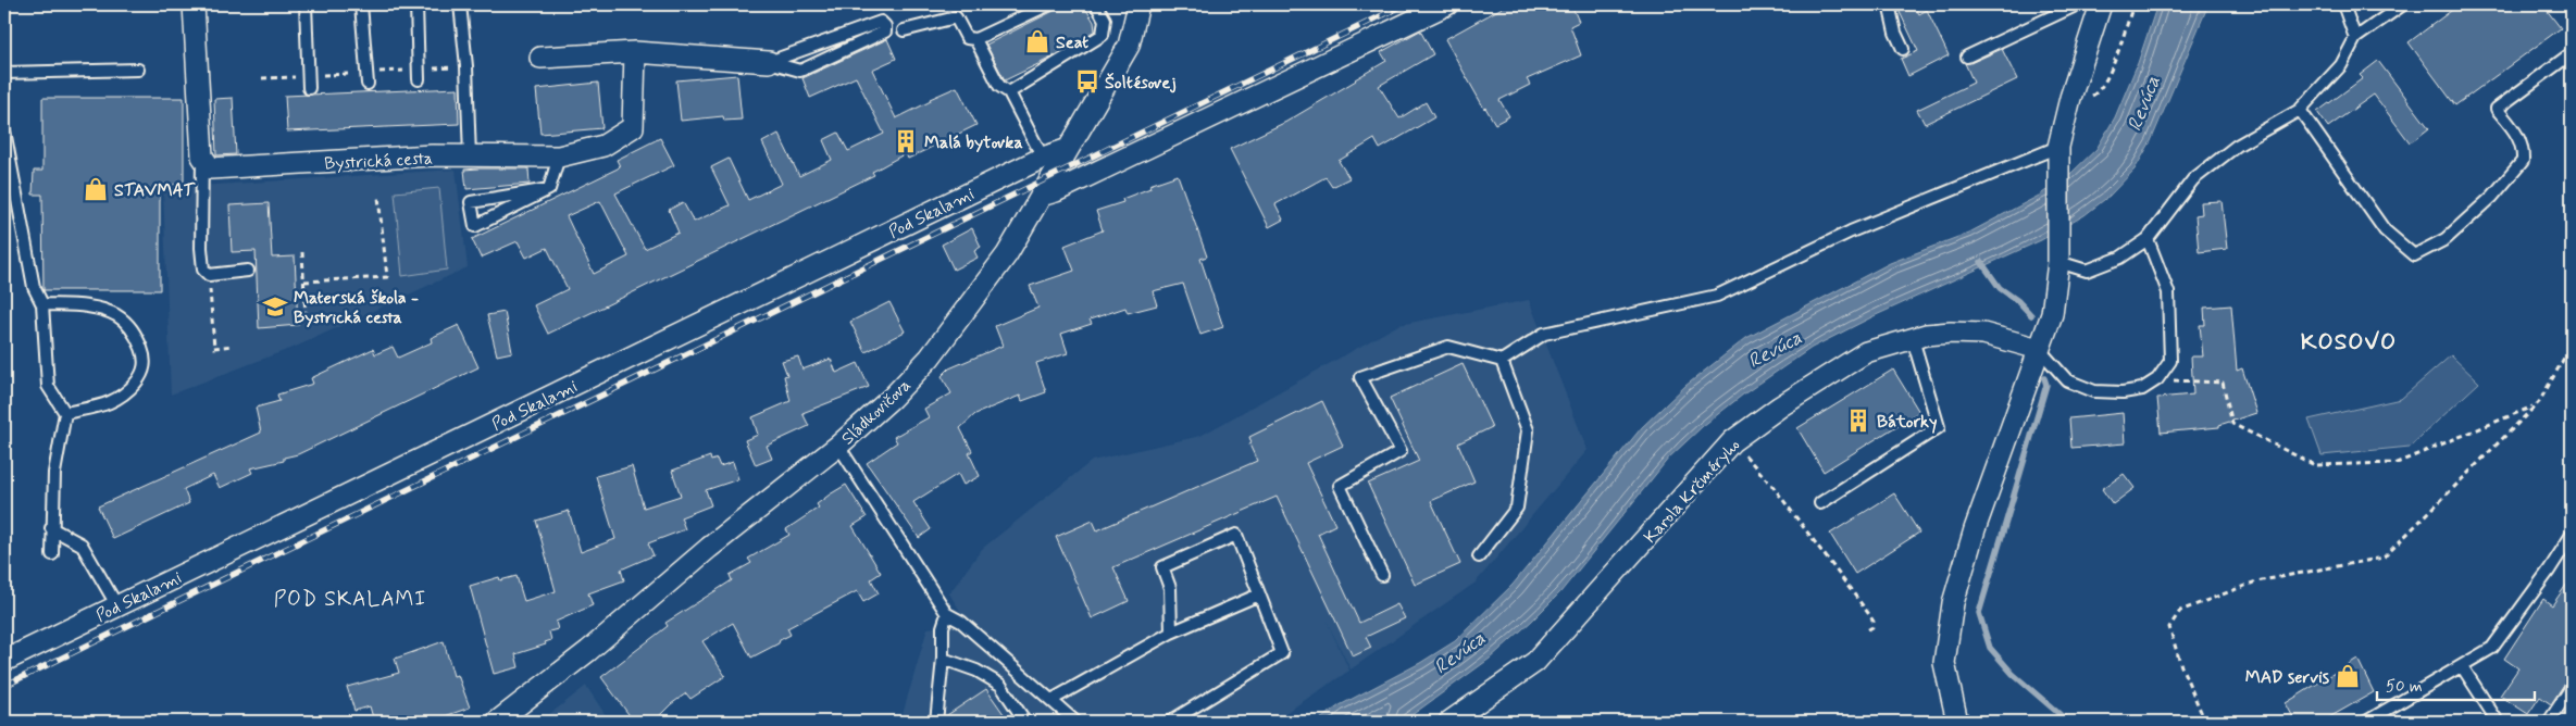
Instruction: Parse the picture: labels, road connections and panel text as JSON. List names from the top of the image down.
{
  "streets": {
    "street": [
      "Bystrická cesta",
      "Pod Skalami",
      "Sládkovičova",
      "Karola Krčméryho"
    ]
  },
  "crossings": [
    ["Pod Skalami", "Sládkovičova"]
  ],
  "districts": ["KOSOVO", "POD SKALAMI"],
  "water": ["Revúca"],
  "places": {
    "shop": ["Seat", "STAVMAT", "MAD servis"],
    "bus stop": ["Šoltésovej"],
    "building": ["Malá bytovka", "Bátorky"],
    "school or university": ["Materská škola - Bystrická cesta"]
  },
  "scale_bar": "50 m"
}
